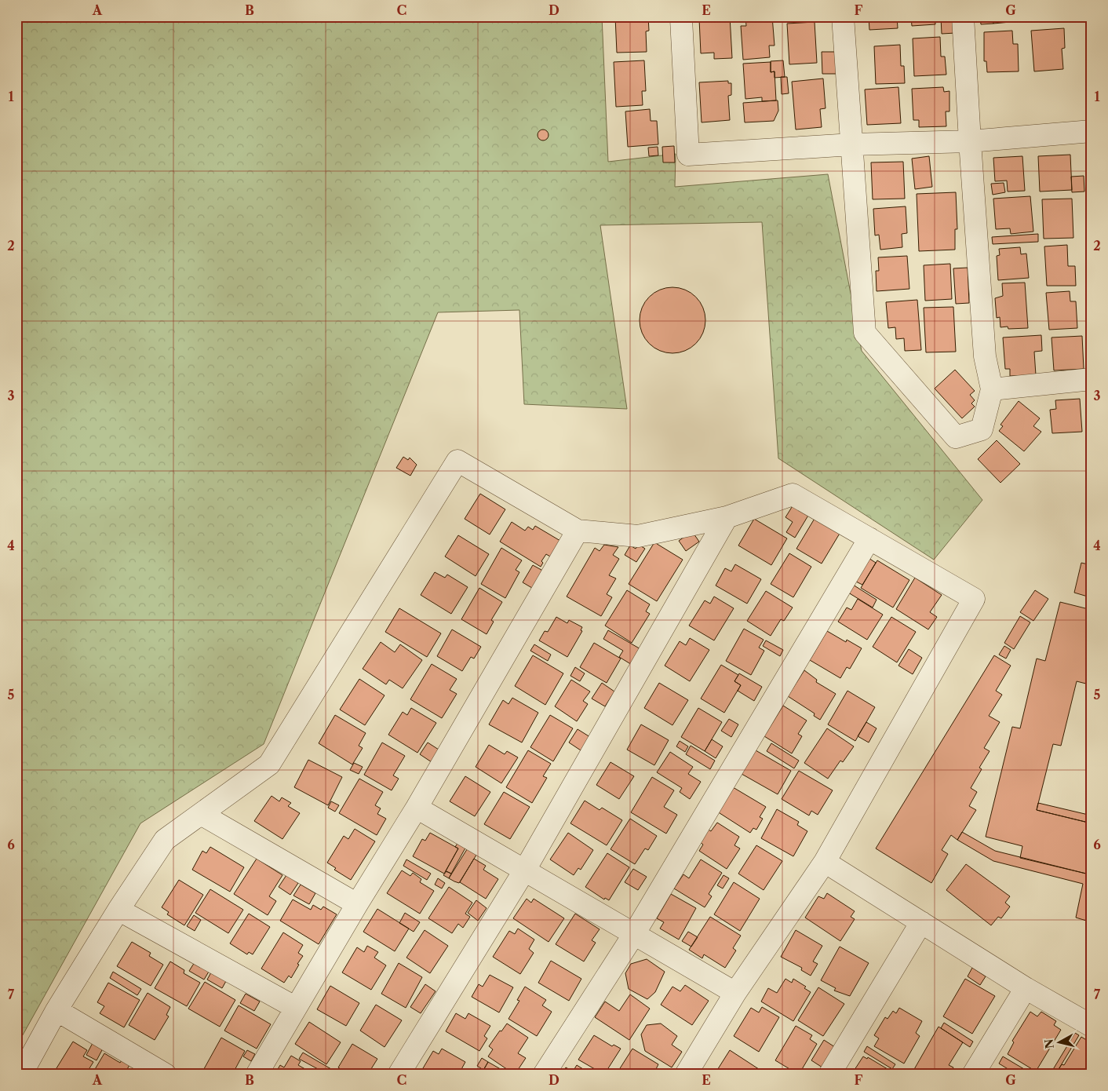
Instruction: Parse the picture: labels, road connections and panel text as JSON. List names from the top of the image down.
{
  "north": "left",
  "grid": {
    "columns": [
      "A",
      "B",
      "C",
      "D",
      "E",
      "F",
      "G"
    ],
    "rows": [
      "1",
      "2",
      "3",
      "4",
      "5",
      "6",
      "7"
    ]
  }
}
